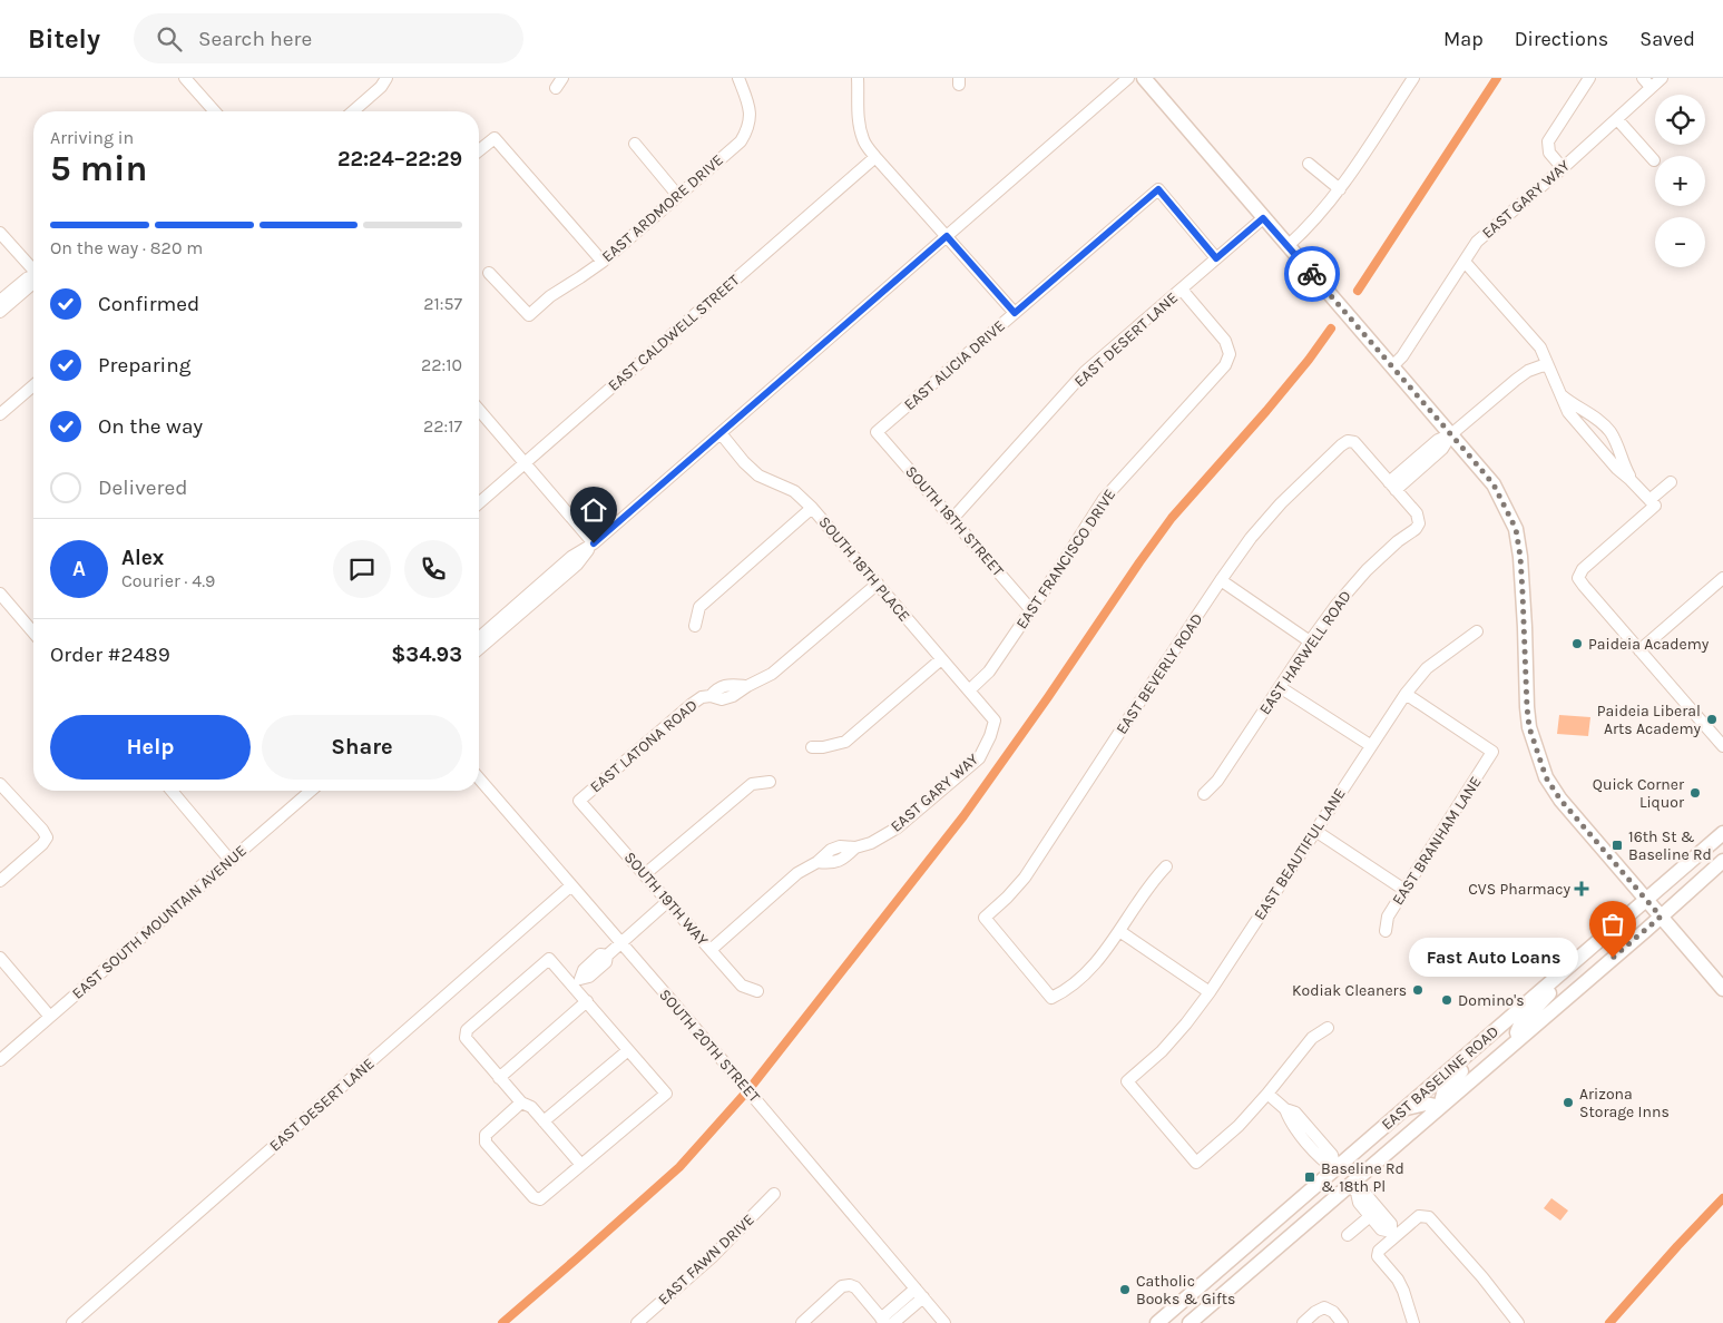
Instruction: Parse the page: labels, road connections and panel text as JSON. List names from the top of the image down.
{
  "streets": {
    "main road": ["EAST BASELINE ROAD"],
    "street": [
      "EAST GARY WAY",
      "EAST ARDMORE DRIVE",
      "EAST CALDWELL STREET",
      "EAST DESERT LANE",
      "EAST ALICIA DRIVE",
      "SOUTH 18TH STREET",
      "EAST FRANCISCO DRIVE",
      "SOUTH 18TH PLACE",
      "EAST HARWELL ROAD",
      "EAST BEVERLY ROAD",
      "EAST LATONA ROAD",
      "EAST BRANHAM LANE",
      "EAST BEAUTIFUL LANE",
      "SOUTH 19TH WAY",
      "EAST SOUTH MOUNTAIN AVENUE",
      "SOUTH 20TH STREET",
      "EAST FAWN DRIVE"
    ]
  },
  "crossings": [
    ["EAST GARY WAY", "SOUTH 18TH PLACE"],
    ["EAST GARY WAY", "SOUTH 19TH WAY"],
    ["EAST DESERT LANE", "EAST ALICIA DRIVE"],
    ["EAST DESERT LANE", "SOUTH 18TH STREET"],
    ["EAST DESERT LANE", "EAST FRANCISCO DRIVE"],
    ["EAST DESERT LANE", "SOUTH 20TH STREET"],
    ["EAST ALICIA DRIVE", "SOUTH 18TH STREET"],
    ["SOUTH 18TH STREET", "EAST FRANCISCO DRIVE"],
    ["EAST FRANCISCO DRIVE", "SOUTH 18TH PLACE"],
    ["SOUTH 18TH PLACE", "EAST LATONA ROAD"],
    ["EAST HARWELL ROAD", "EAST BEVERLY ROAD"],
    ["EAST LATONA ROAD", "SOUTH 19TH WAY"],
    ["EAST BRANHAM LANE", "EAST BEAUTIFUL LANE"]
  ],
  "places": {
    "other": [
      "Paideia Academy",
      "Paideia Liberal Arts Academy",
      "Quick Corner Liquor",
      "Fast Auto Loans",
      "Kodiak Cleaners",
      "Domino's",
      "Arizona Storage Inns",
      "Catholic Books & Gifts"
    ],
    "transit": ["16th St & Baseline Rd", "Baseline Rd & 18th Pl"],
    "health": ["CVS Pharmacy"]
  },
  "page": {
    "header": "Bitely",
    "search": "Search here",
    "nav": ["Map", "Directions", "Saved"],
    "map_buttons": ["+", "−"],
    "heading": ["5 min", "Arriving in", "22:24–22:29"],
    "panel": [
      "Alex",
      "Courier · 4.9",
      "Order #2489",
      "$34.93"
    ],
    "bar": "On the way · 820 m",
    "list": [
      ["Confirmed", "21:57"],
      ["Preparing", "22:10"],
      ["On the way", "22:17"],
      "Delivered"
    ],
    "round": "A",
    "buttons": ["Help", "Share"],
    "bubble": "Fast Auto Loans"
  }
}
